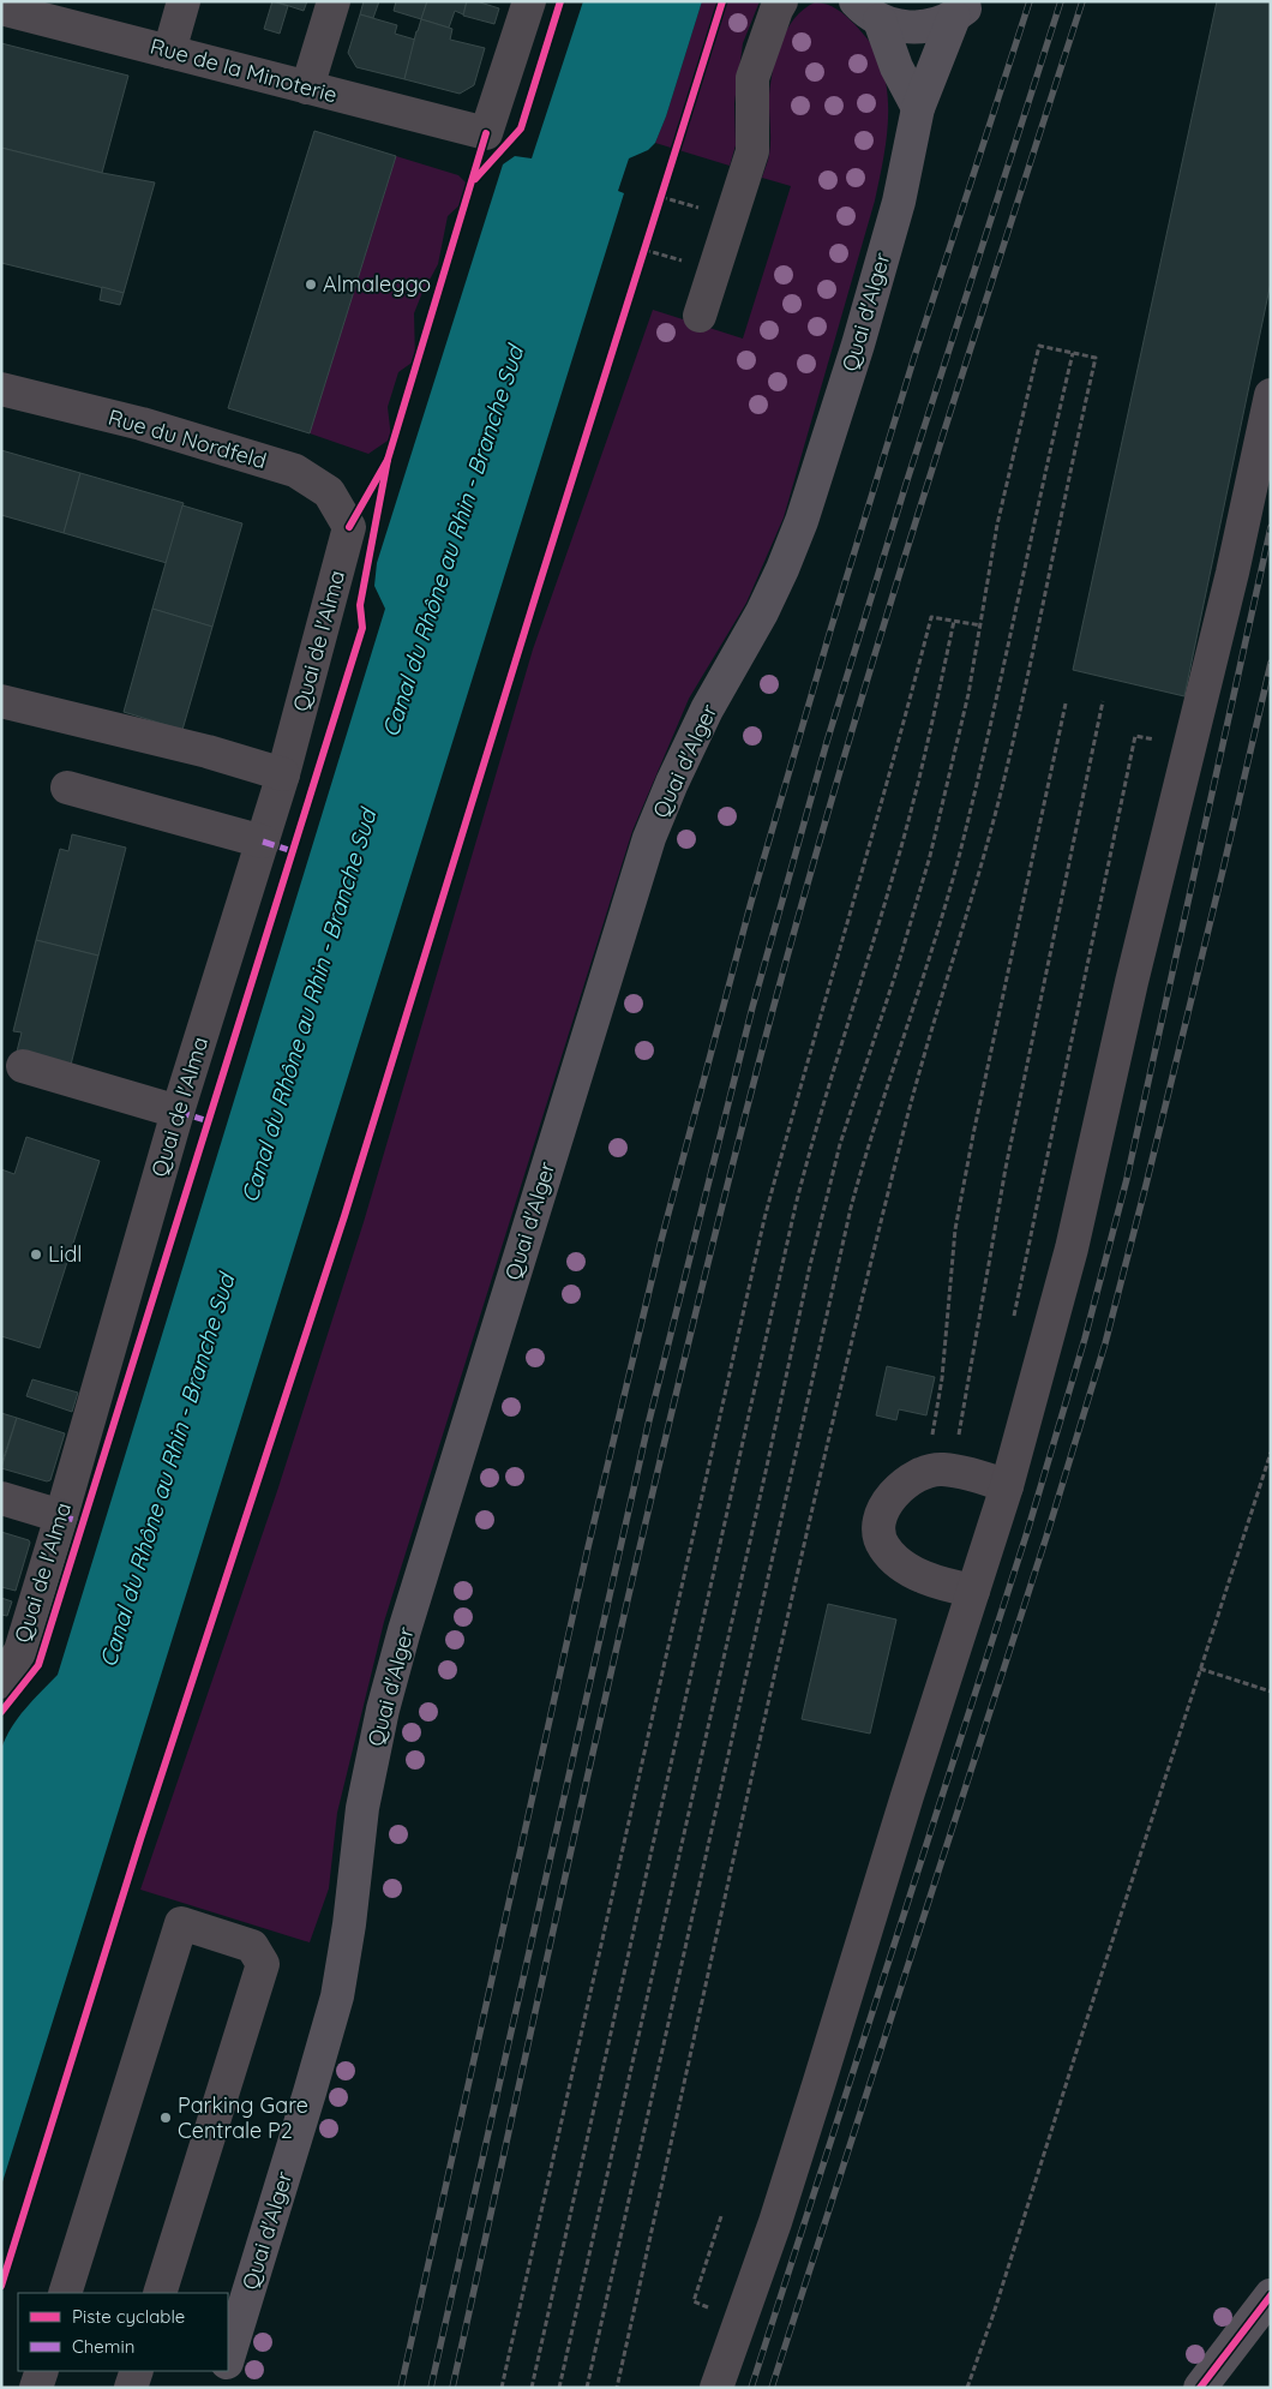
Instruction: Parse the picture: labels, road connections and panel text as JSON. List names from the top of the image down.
{
  "streets": {
    "main road": ["Quai d'Alger"],
    "street": ["Rue de la Minoterie", "Rue du Nordfeld", "Quai de l'Alma"]
  },
  "crossings": [
    ["Rue du Nordfeld", "Quai de l'Alma"]
  ],
  "water": ["Canal du Rhône au Rhin - Branche Sud"],
  "places": ["Almaleggo", "Lidl", "Parking Gare Centrale P2"],
  "legend": ["Piste cyclable", "Chemin"]
}
